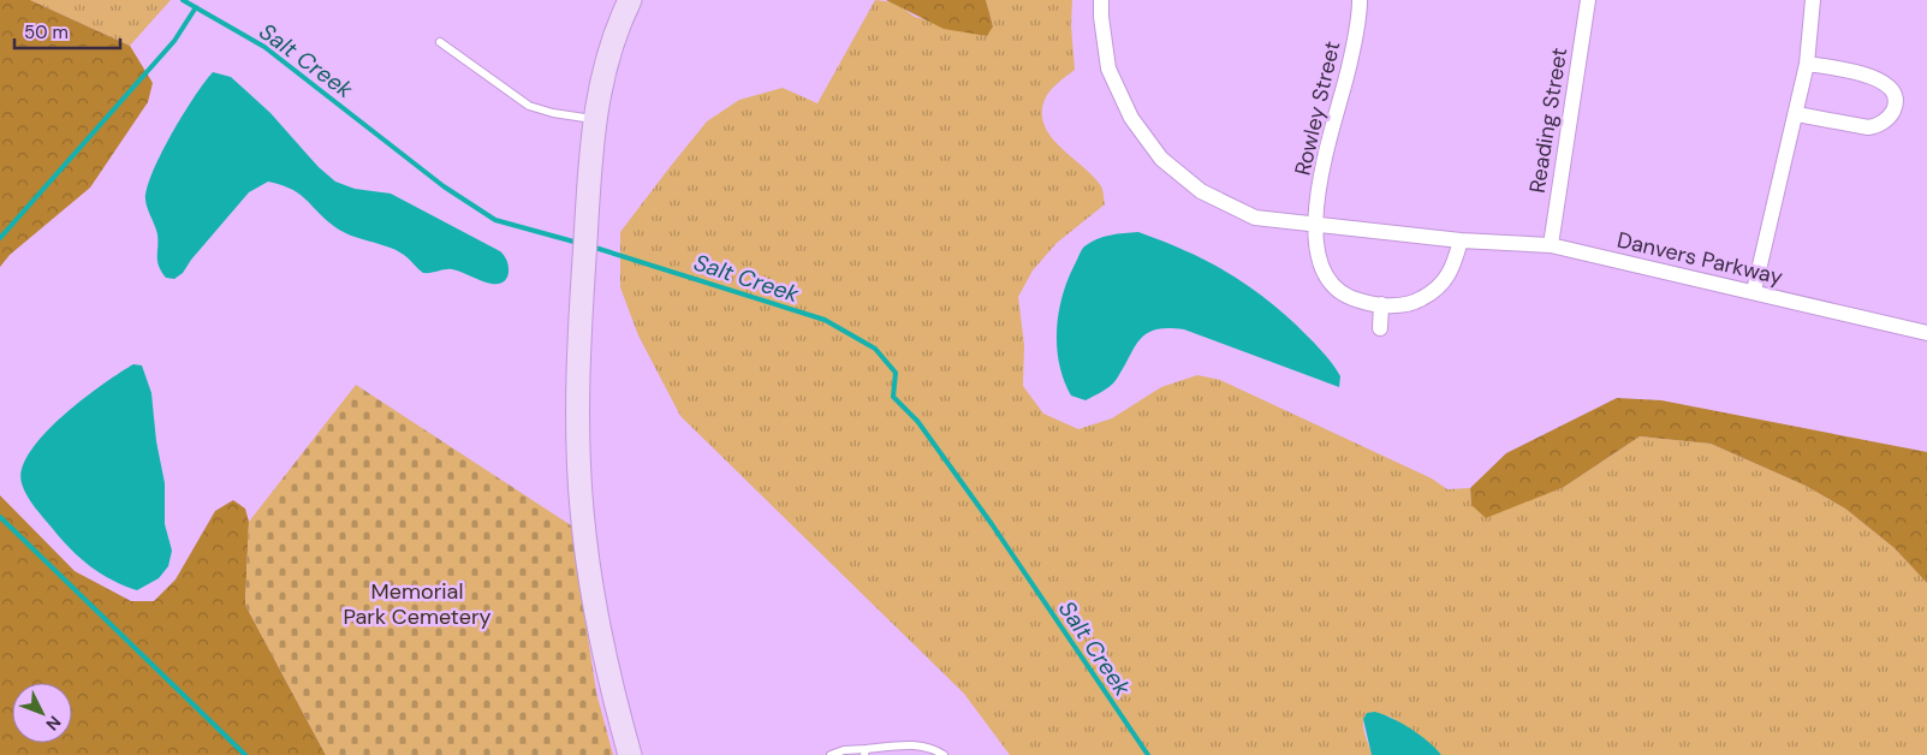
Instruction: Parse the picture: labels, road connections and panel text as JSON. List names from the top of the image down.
{
  "streets": {
    "street": ["Rowley Street", "Reading Street", "Danvers Parkway"]
  },
  "crossings": [
    ["Rowley Street", "Danvers Parkway"],
    ["Reading Street", "Danvers Parkway"]
  ],
  "water": ["Salt Creek"],
  "parks": ["Memorial Park Cemetery"],
  "scale_bar": "50 m",
  "north": "bottom right"
}
